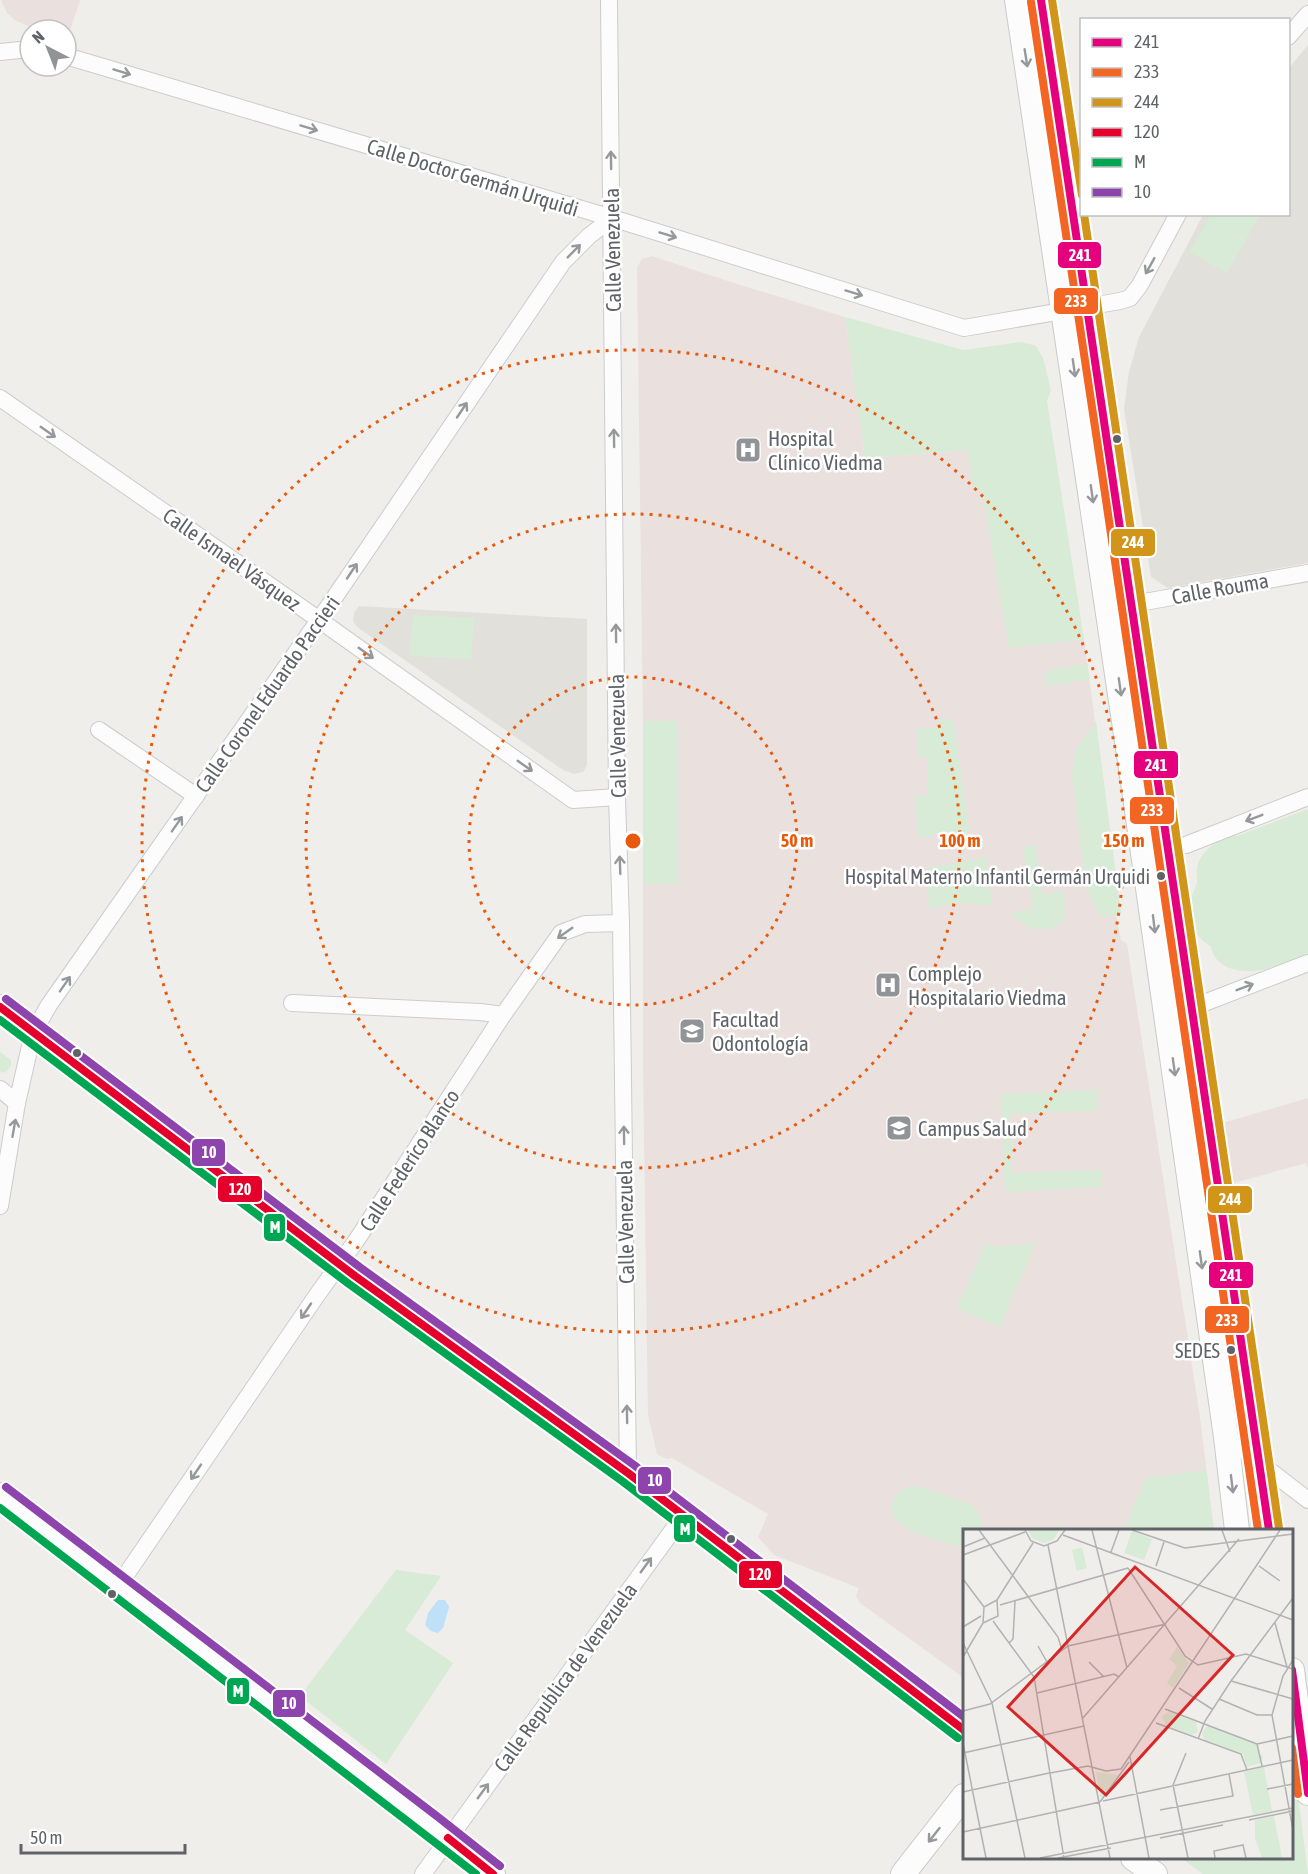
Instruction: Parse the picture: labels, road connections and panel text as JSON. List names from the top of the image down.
{
  "streets": {
    "street": [
      "Calle Doctor Germán Urquidi",
      "Calle Venezuela",
      "Calle Ismael Vásquez",
      "Calle Rouma",
      "Calle Coronel Eduardo Paccieri",
      "Calle Federico Blanco",
      "Calle Republica de Venezuela"
    ]
  },
  "crossings": [
    ["Calle Doctor Germán Urquidi", "Calle Venezuela"],
    ["Calle Doctor Germán Urquidi", "Calle Coronel Eduardo Paccieri"],
    ["Calle Venezuela", "Calle Ismael Vásquez"],
    ["Calle Venezuela", "Calle Coronel Eduardo Paccieri"],
    ["Calle Venezuela", "Calle Federico Blanco"],
    ["Calle Ismael Vásquez", "Calle Coronel Eduardo Paccieri"]
  ],
  "one_way": [
    "Calle Doctor Germán Urquidi",
    "Calle Venezuela",
    "Calle Ismael Vásquez",
    "Calle Coronel Eduardo Paccieri",
    "Calle Federico Blanco",
    "Calle Republica de Venezuela"
  ],
  "places": {
    "hospital": ["Hospital Clínico Viedma", "Complejo Hospitalario Viedma"],
    "other": ["Hospital Materno Infantil Germán Urquidi", "SEDES"],
    "school or university": ["Facultad Odontología", "Campus Salud"]
  },
  "lines": [
    "transit line 241",
    "transit line 244",
    "transit line 233",
    "transit line 10",
    "transit line 120",
    "transit line M"
  ],
  "legend": [
    "241",
    "233",
    "244",
    "120",
    "M",
    "10"
  ],
  "scale_bar": "50 m",
  "north": "top left",
  "rings": ["50 m", "100 m", "150 m"]
}
